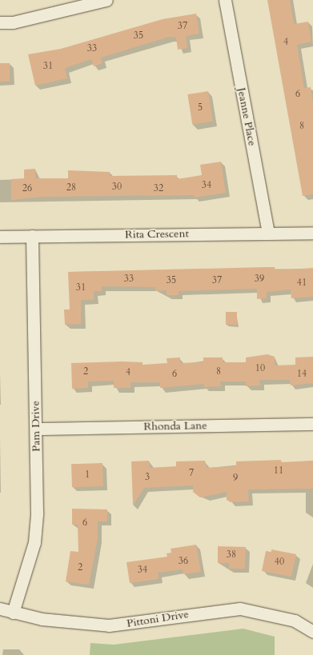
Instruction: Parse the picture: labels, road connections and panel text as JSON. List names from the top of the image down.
{
  "streets": {
    "street": [
      "Jeanne Place",
      "Rita Crescent",
      "Pam Drive",
      "Rhonda Lane",
      "Pittoni Drive"
    ]
  },
  "crossings": [
    ["Jeanne Place", "Rita Crescent"],
    ["Rita Crescent", "Pam Drive"],
    ["Pam Drive", "Rhonda Lane"],
    ["Pam Drive", "Pittoni Drive"]
  ],
  "house_numbers": [
    "37",
    "35",
    "4",
    "33",
    "31",
    "6",
    "5",
    "8",
    "34",
    "30",
    "28",
    "26",
    "32",
    "33",
    "39",
    "35",
    "37",
    "41",
    "31",
    "10",
    "2",
    "8",
    "4",
    "6",
    "14",
    "11",
    "7",
    "1",
    "3",
    "9",
    "6",
    "38",
    "36",
    "40",
    "2",
    "34"
  ]
}
